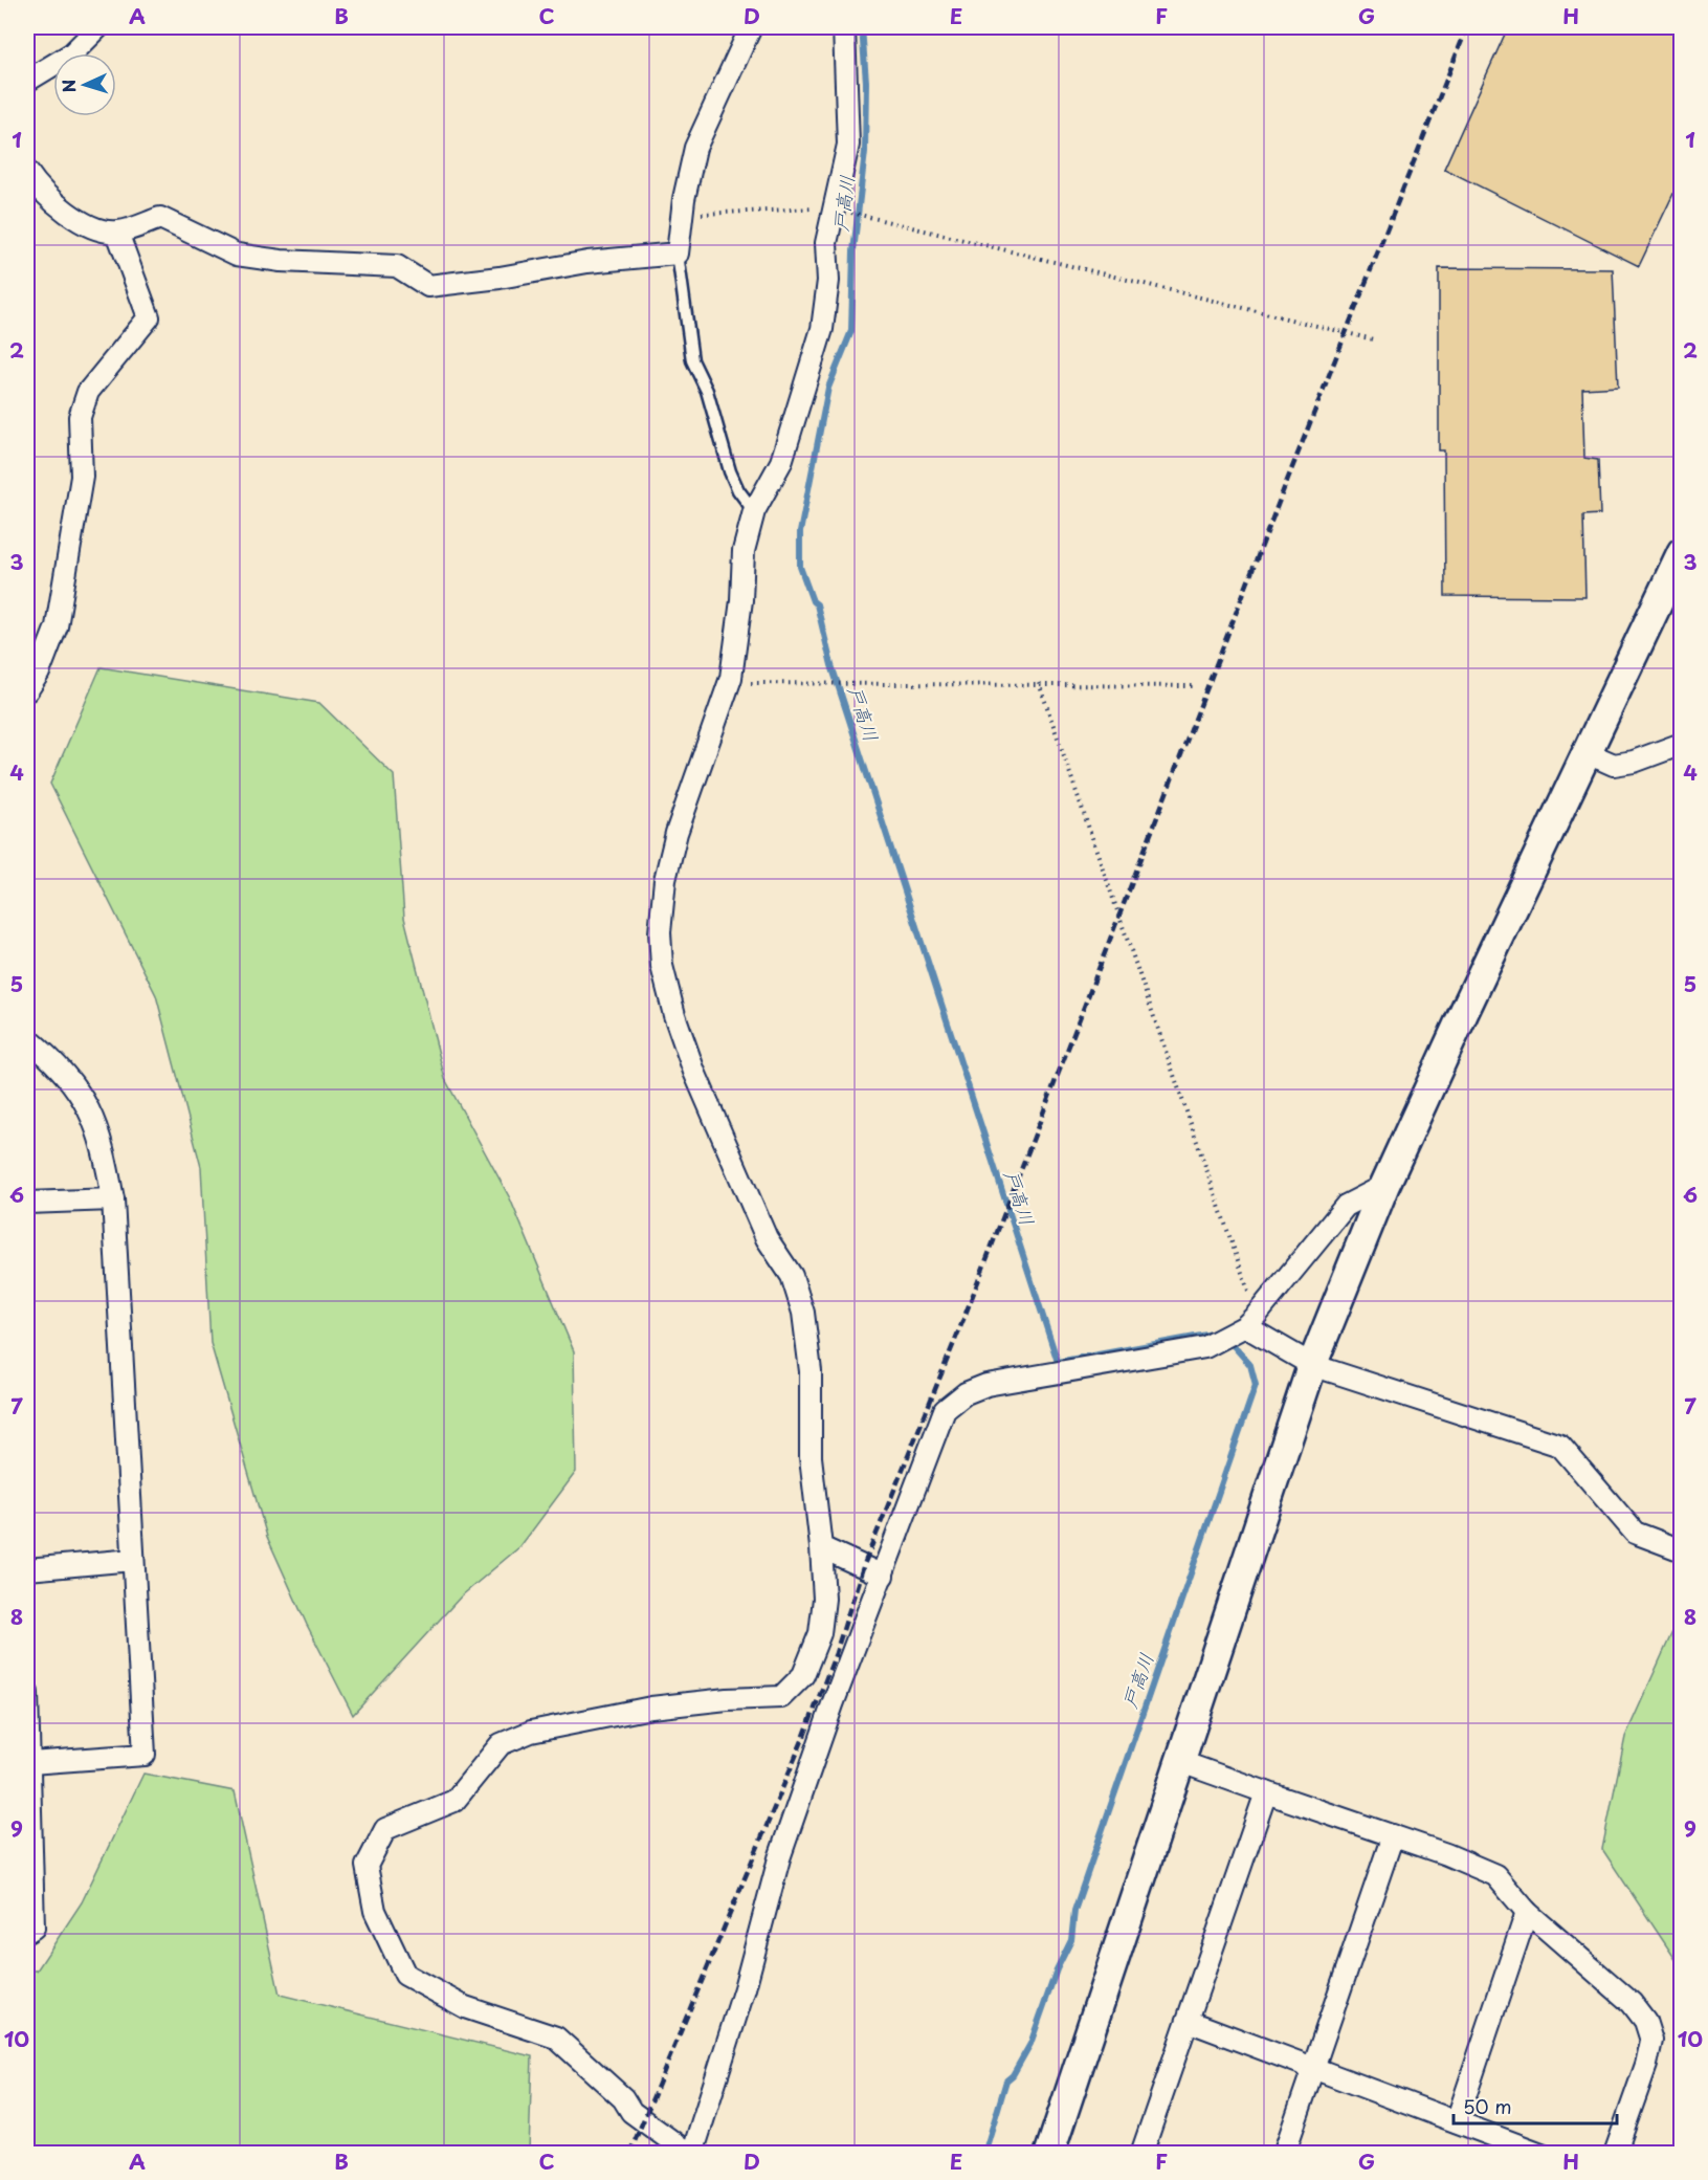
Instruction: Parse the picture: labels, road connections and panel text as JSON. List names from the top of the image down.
{
  "water": ["戸高川"],
  "scale_bar": "50 m",
  "north": "left",
  "grid": {
    "columns": [
      "A",
      "B",
      "C",
      "D",
      "E",
      "F",
      "G",
      "H"
    ],
    "rows": [
      "1",
      "2",
      "3",
      "4",
      "5",
      "6",
      "7",
      "8",
      "9",
      "10"
    ]
  }
}
